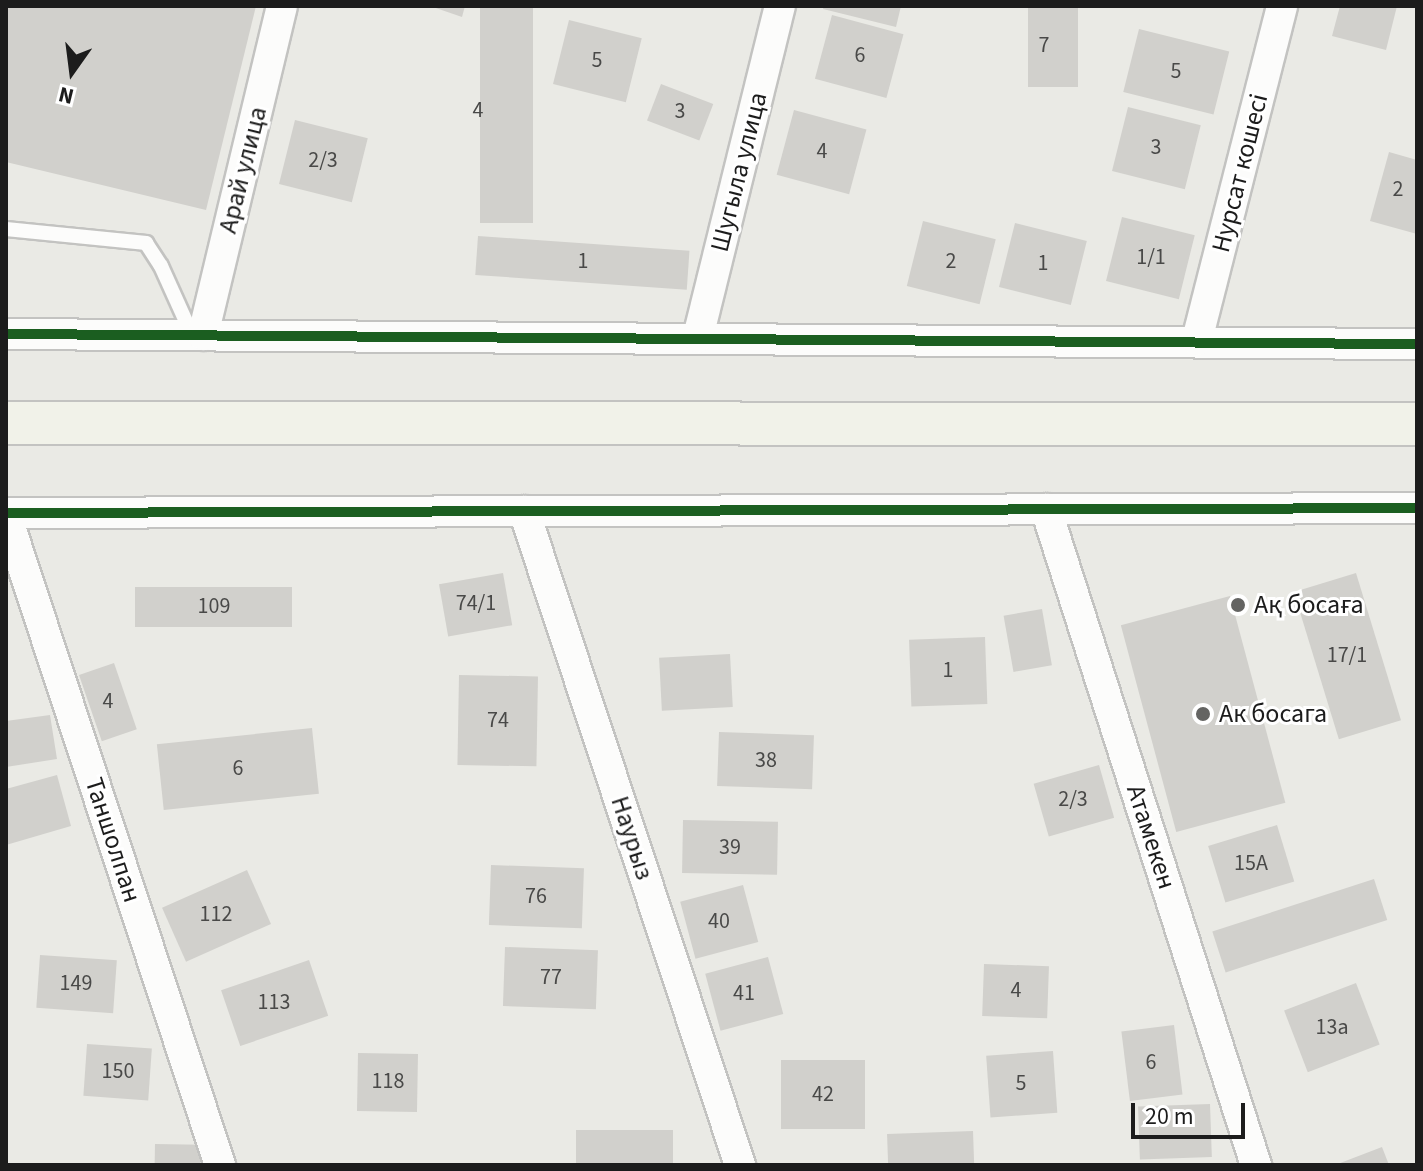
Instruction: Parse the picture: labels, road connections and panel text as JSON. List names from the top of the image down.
{
  "streets": {
    "street": [
      "Арай улица",
      "Шугыла улица",
      "Нурсат кошесi",
      "Атамекен",
      "Наурыз",
      "Таншолпан"
    ]
  },
  "places": ["Ақ босаға", "Ак босага"],
  "house_numbers": [
    "7",
    "6",
    "5",
    "5",
    "4",
    "3",
    "3",
    "4",
    "2/3",
    "2",
    "1/1",
    "1",
    "2",
    "1",
    "74/1",
    "109",
    "17/1",
    "1",
    "4",
    "74",
    "38",
    "6",
    "2/3",
    "39",
    "15А",
    "76",
    "112",
    "40",
    "77",
    "149",
    "4",
    "41",
    "113",
    "13а",
    "6",
    "150",
    "118",
    "5",
    "42"
  ],
  "scale_bar": "20 m",
  "north": "bottom"
}
